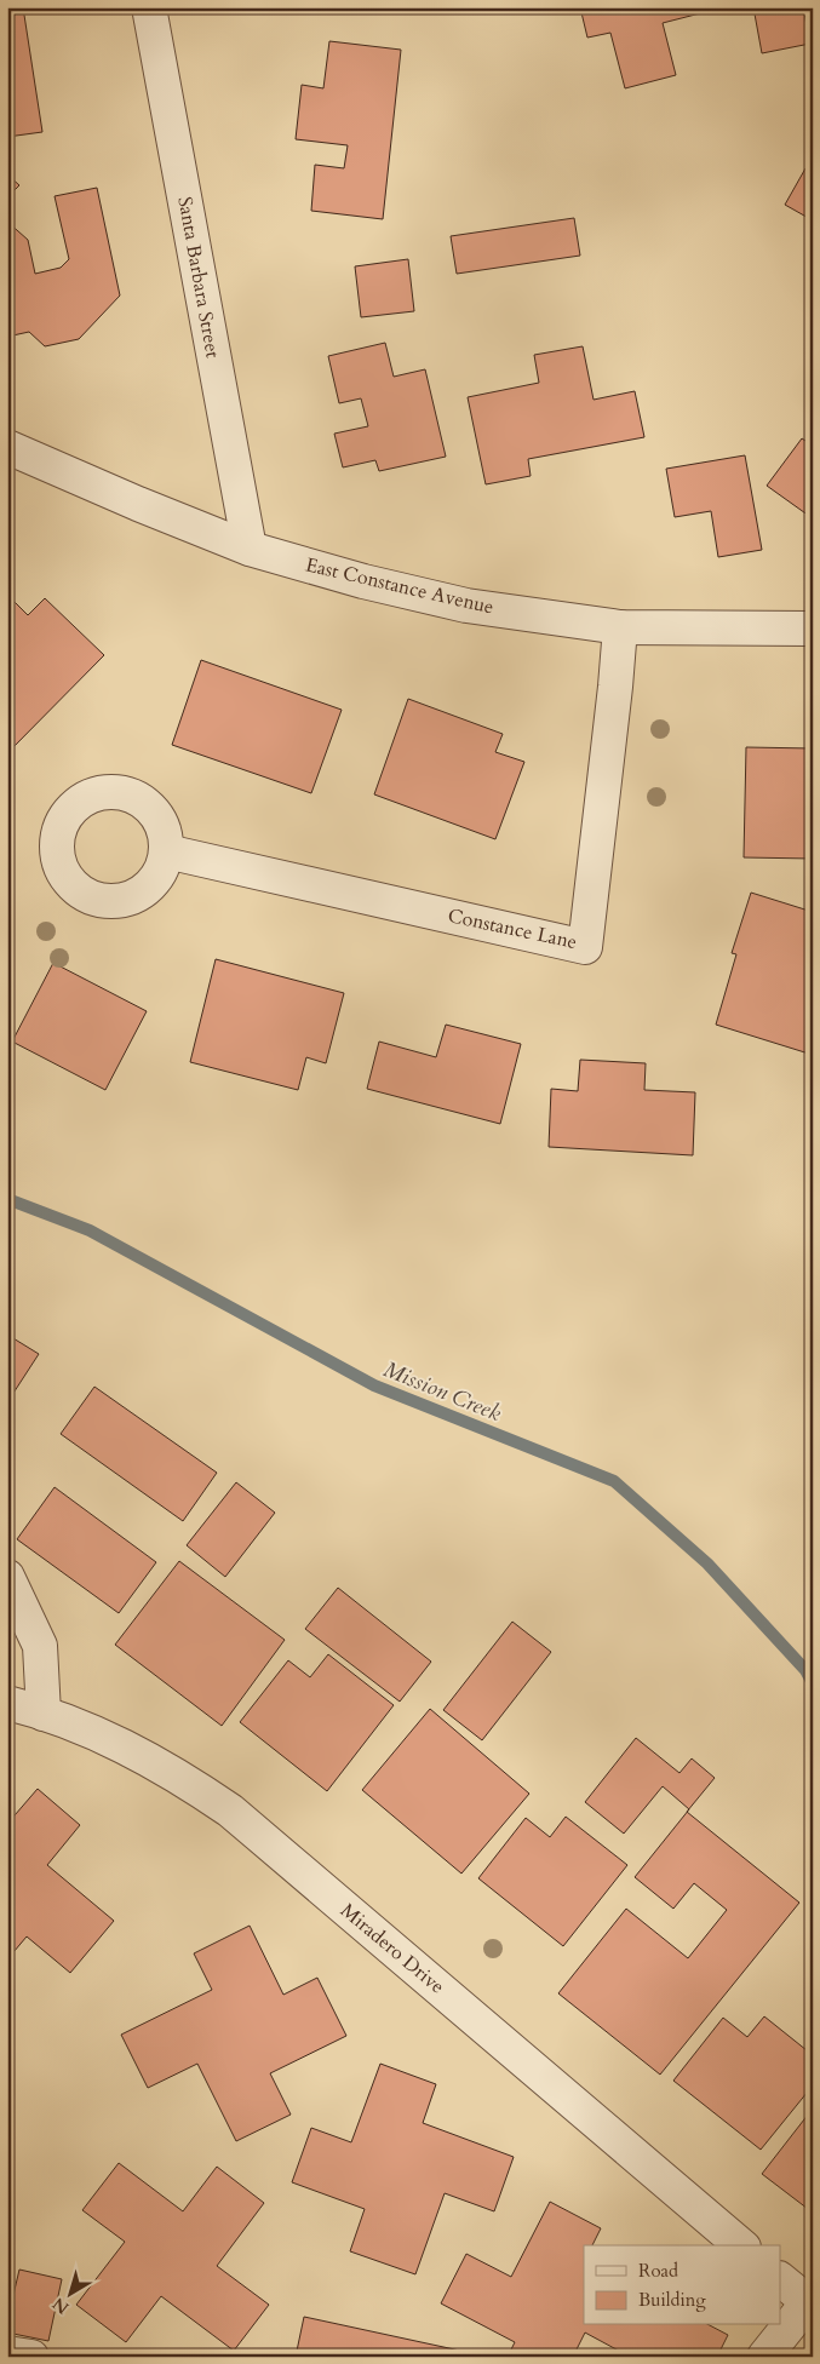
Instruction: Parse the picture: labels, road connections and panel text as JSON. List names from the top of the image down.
{
  "streets": {
    "street": [
      "Santa Barbara Street",
      "East Constance Avenue",
      "Constance Lane",
      "Miradero Drive"
    ]
  },
  "crossings": [
    ["Santa Barbara Street", "East Constance Avenue"],
    ["East Constance Avenue", "Constance Lane"]
  ],
  "water": ["Mission Creek"],
  "legend": ["Road", "Building"],
  "north": "bottom left"
}
